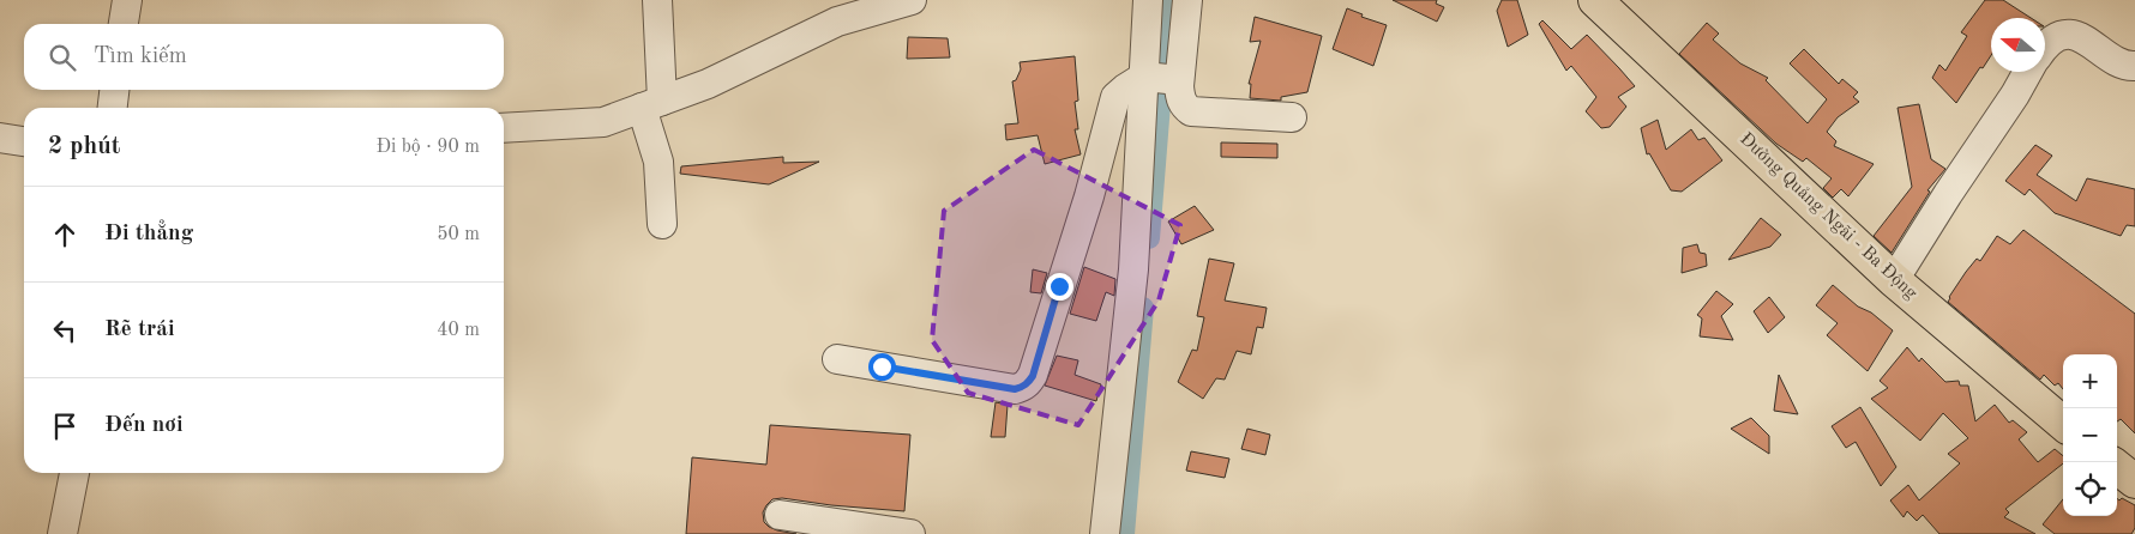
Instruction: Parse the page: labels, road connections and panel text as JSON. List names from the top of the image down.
{
  "streets": {
    "main road": ["Đường Quảng Ngãi - Ba Động"]
  },
  "north": "left",
  "page": {
    "search": "Tìm kiếm",
    "heading": ["2 phút", "Đi bộ · 90 m"],
    "list": [
      ["Đi thẳng", "50 m"],
      ["Rẽ trái", "40 m"],
      "Đến nơi"
    ],
    "map_buttons": ["+", "−"]
  }
}
